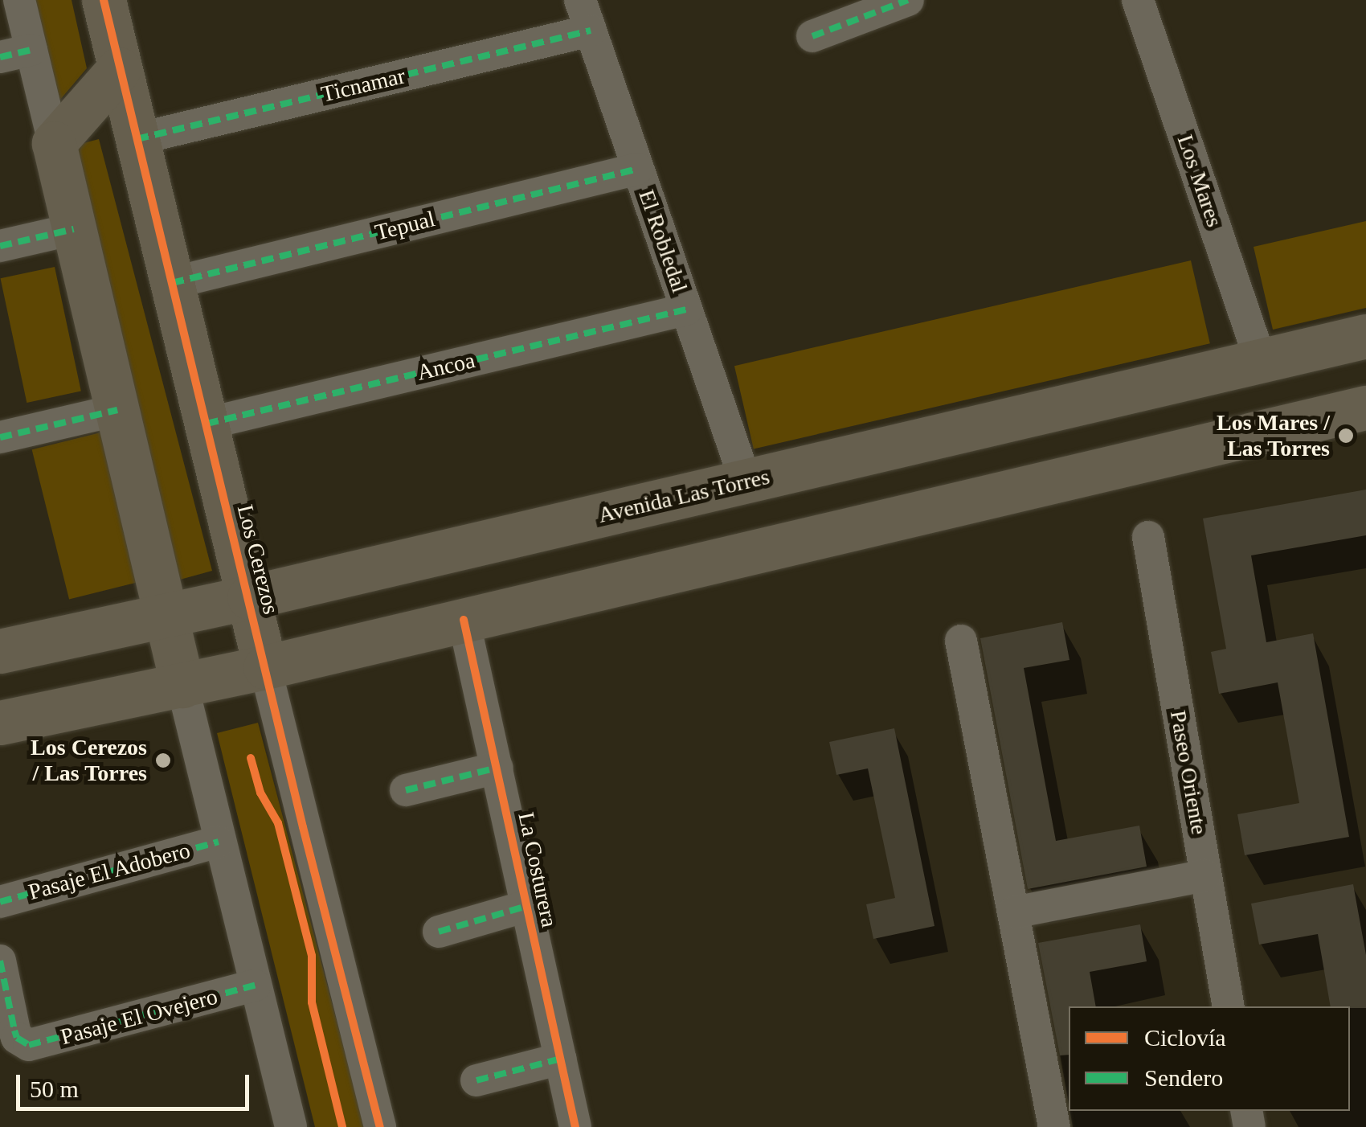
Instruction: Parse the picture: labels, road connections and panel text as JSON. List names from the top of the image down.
{
  "streets": {
    "main road": ["Avenida Las Torres", "Los Cerezos"],
    "street": [
      "Ticnamar",
      "Los Mares",
      "Tepual",
      "El Robledal",
      "Ancoa",
      "Paseo Oriente",
      "La Costurera",
      "Pasaje El Adobero",
      "Pasaje El Ovejero"
    ]
  },
  "crossings": [
    ["Ticnamar", "El Robledal"],
    ["Ticnamar", "Los Cerezos"],
    ["Los Mares", "Avenida Las Torres"],
    ["Tepual", "El Robledal"],
    ["Tepual", "Los Cerezos"],
    ["El Robledal", "Ancoa"],
    ["El Robledal", "Avenida Las Torres"],
    ["Ancoa", "Los Cerezos"],
    ["Avenida Las Torres", "Los Cerezos"]
  ],
  "places": ["Los Mares / Las Torres", "Los Cerezos / Las Torres"],
  "legend": ["Ciclovía", "Sendero"],
  "scale_bar": "50 m"
}
